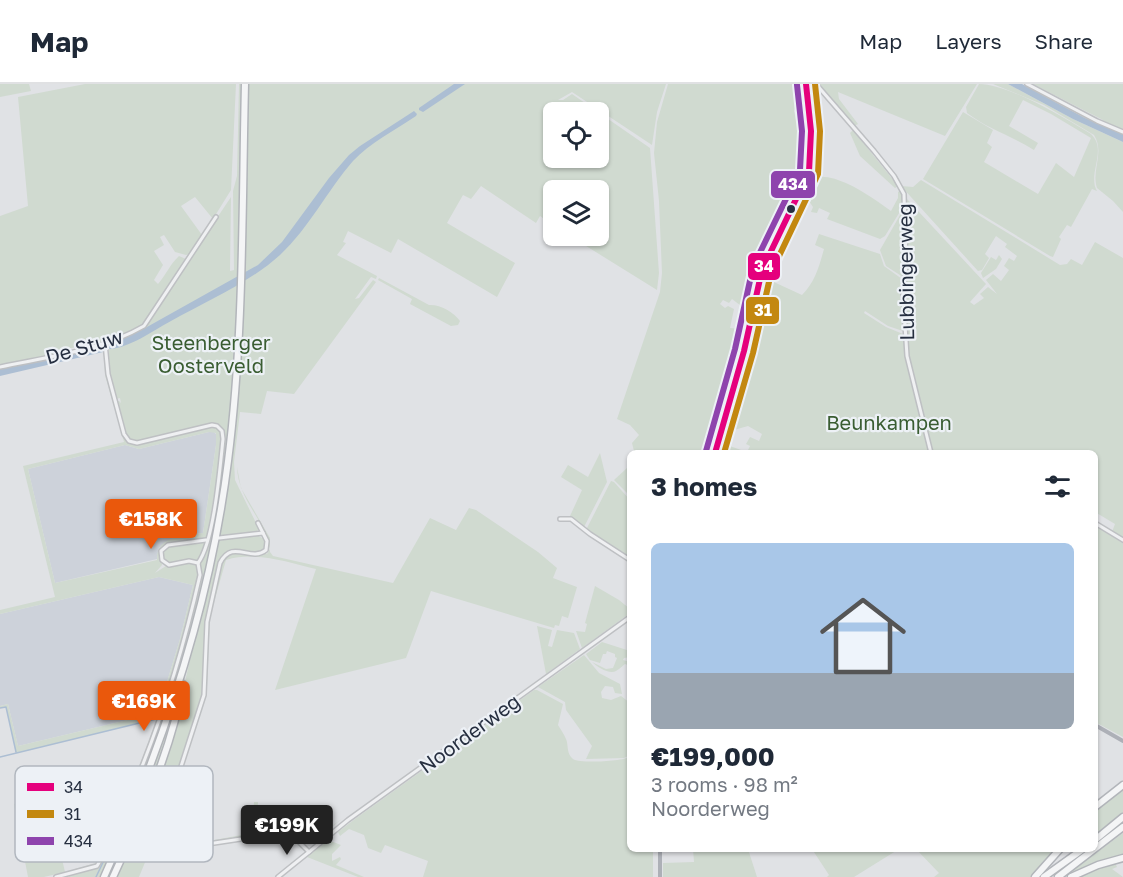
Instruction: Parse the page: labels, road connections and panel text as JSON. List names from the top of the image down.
{
  "streets": {
    "street": ["Lubbingerweg", "De Stuw", "Noorderweg"]
  },
  "parks": ["Steenberger Oosterveld", "Beunkampen"],
  "lines": ["transit line 34", "transit line 31", "transit line 434"],
  "legend": ["34", "31", "434"],
  "page": {
    "header": "Map",
    "nav": ["Map", "Layers", "Share"],
    "heading": "3 homes",
    "price": ["€158K", "€169K", "€199K"],
    "list": [
      {
        "name": "€199,000",
        "note": "3 rooms · 98 m² · Noorderweg"
      }
    ]
  }
}
